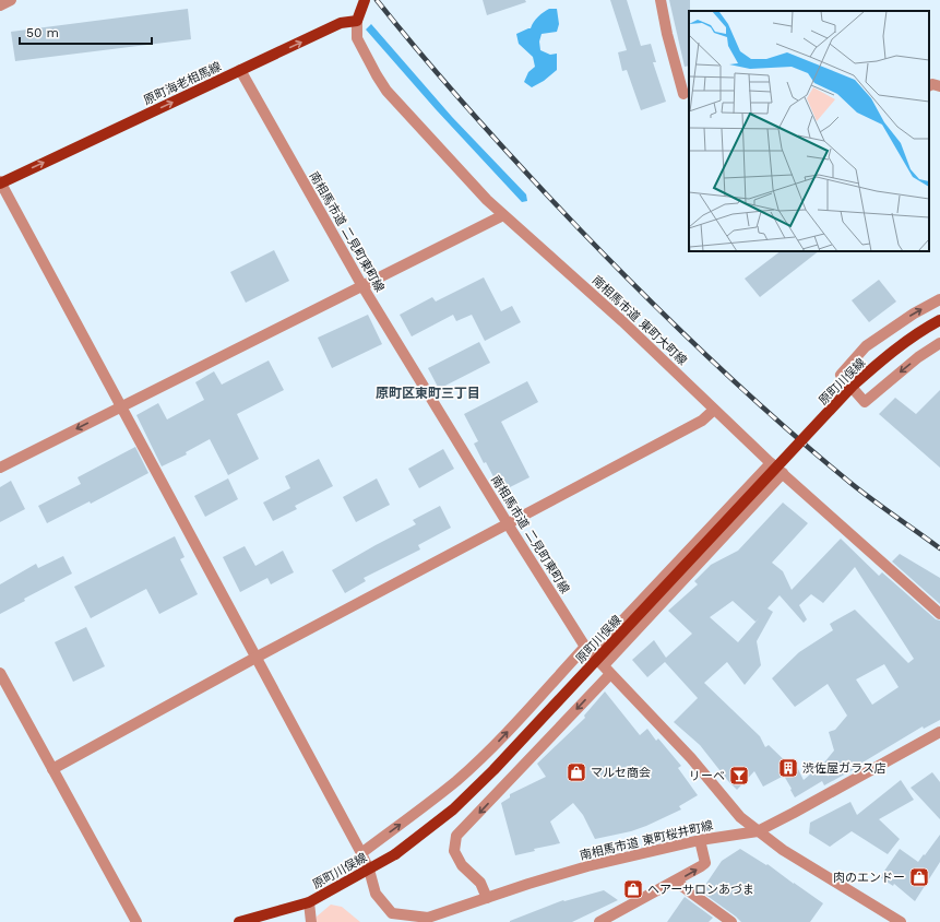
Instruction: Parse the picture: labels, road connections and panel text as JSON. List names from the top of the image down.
{
  "streets": {
    "main road": ["原町海老相馬線", "原町川俣線"],
    "street": ["南相馬市道 二見町東町線", "南相馬市道 東町大町線", "南相馬市道 東町桜井町線"]
  },
  "crossings": [
    ["原町海老相馬線", "南相馬市道 二見町東町線"],
    ["原町海老相馬線", "南相馬市道 東町大町線"],
    ["原町海老相馬線", "南相馬市道 東町桜井町線"],
    ["南相馬市道 二見町東町線", "南相馬市道 東町桜井町線"],
    ["原町川俣線", "南相馬市道 東町桜井町線"]
  ],
  "one_way": ["原町海老相馬線"],
  "districts": ["原町区東町三丁目"],
  "places": {
    "building": ["渋佐屋ガラス店"],
    "shop": ["マルセ商会", "肉のエンドー", "ヘアーサロンあづま"],
    "bar": ["リーベ"]
  },
  "scale_bar": "50 m"
}
